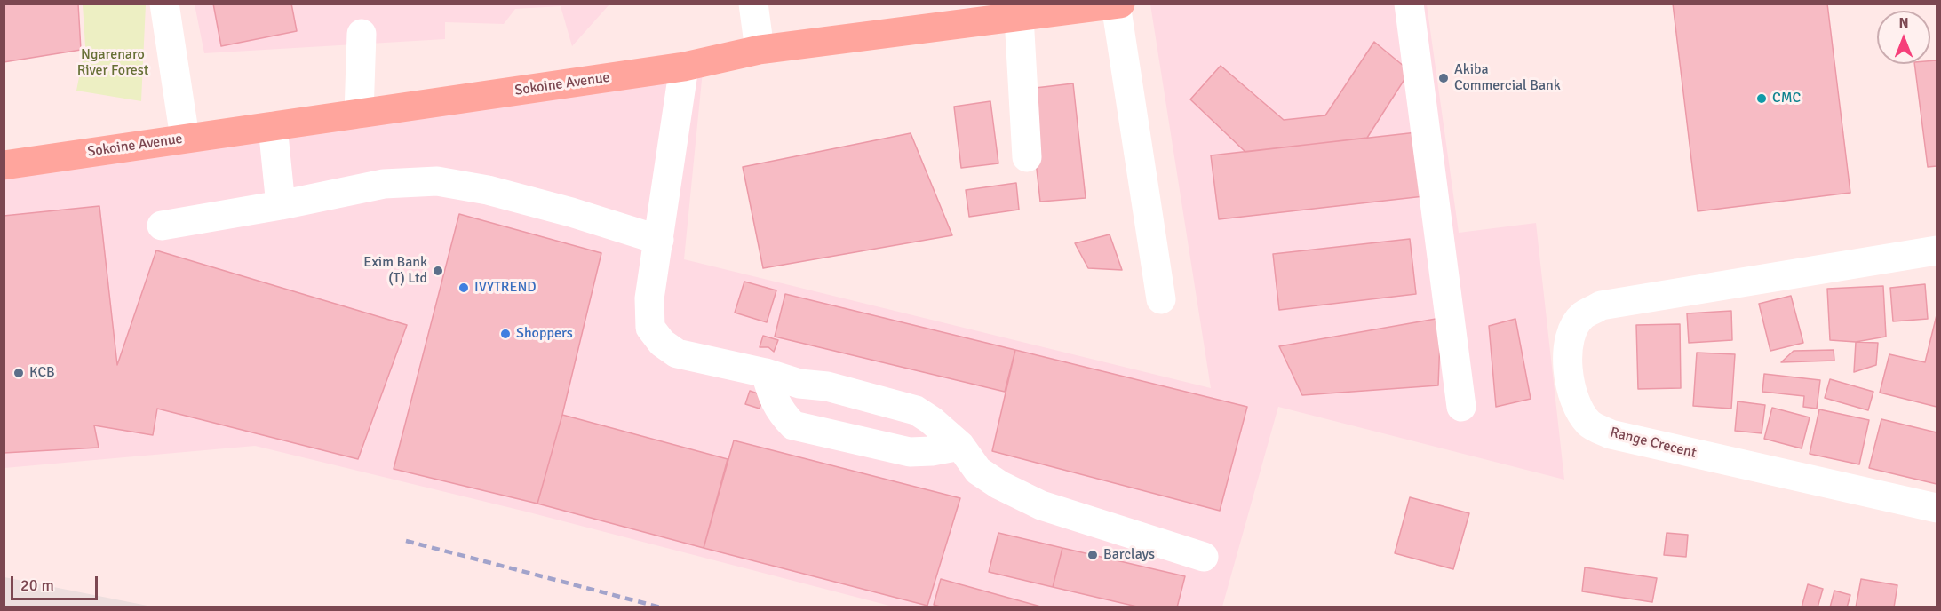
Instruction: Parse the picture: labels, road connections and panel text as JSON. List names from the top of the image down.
{
  "streets": {
    "main road": ["Sokoine Avenue"],
    "street": ["Range Crecent"]
  },
  "parks": ["Ngarenaro River Forest"],
  "places": [
    "Akiba Commercial Bank",
    "CMC",
    "Exim Bank (T) Ltd",
    "IVYTREND",
    "Shoppers",
    "KCB",
    "Barclays"
  ],
  "scale_bar": "20 m",
  "north": "top"
}
